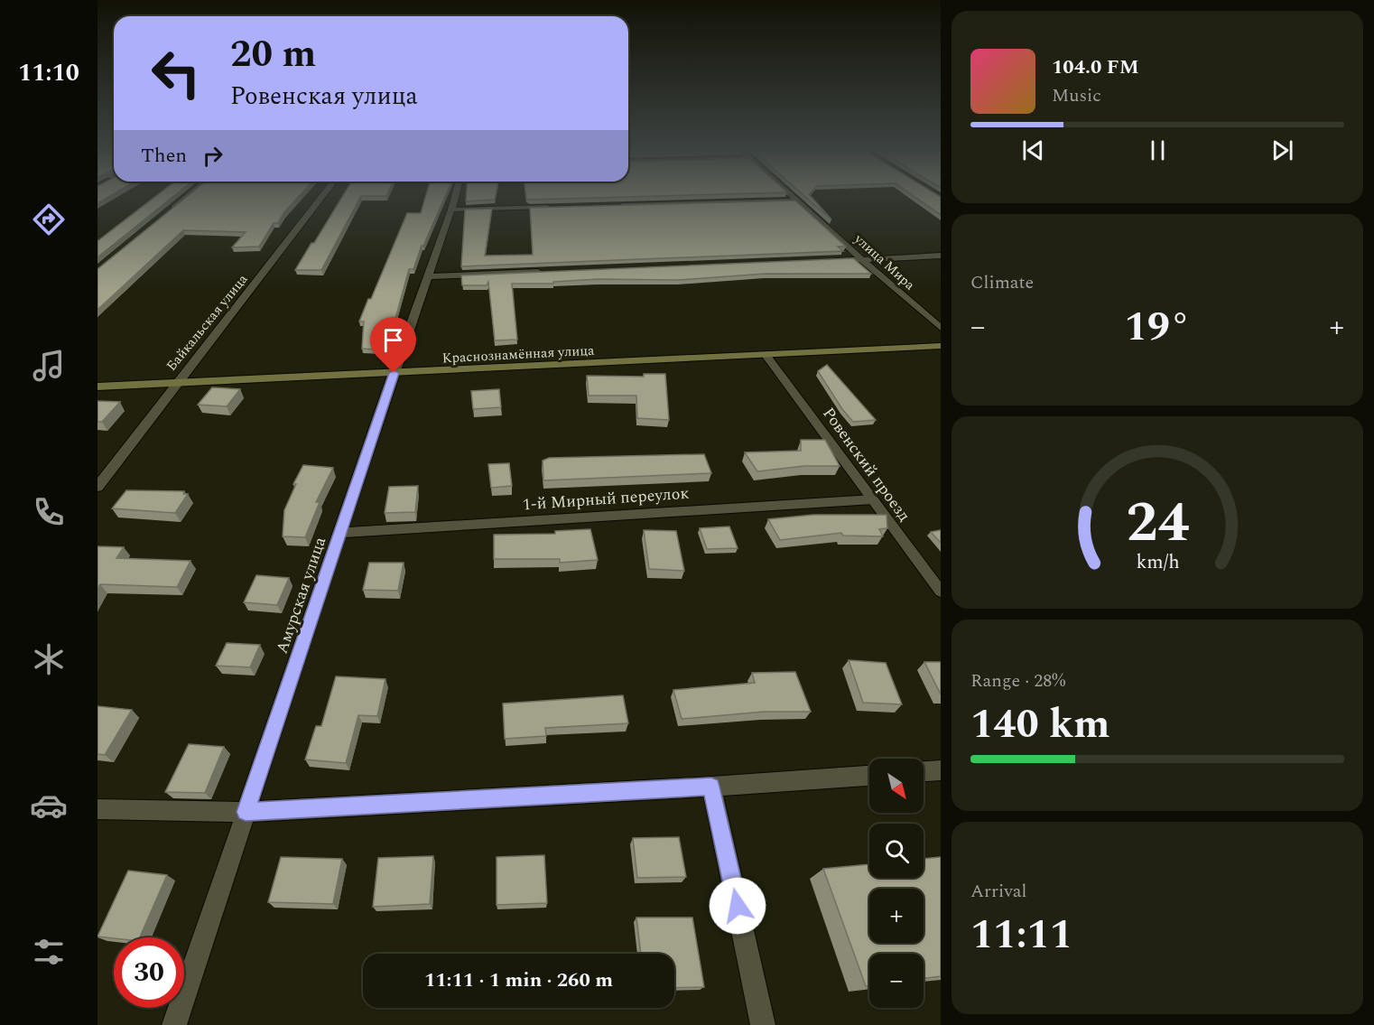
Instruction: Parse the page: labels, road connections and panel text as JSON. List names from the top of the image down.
{
  "streets": {
    "street": [
      "улица Мира",
      "Байкальская улица",
      "Краснознамённая улица",
      "1-й Мирный переулок",
      "Амурская улица"
    ],
    "lane": ["Ровенский проезд"]
  },
  "crossings": [
    ["Байкальская улица", "Краснознамённая улица"],
    ["Краснознамённая улица", "Ровенский проезд"],
    ["Краснознамённая улица", "Амурская улица"],
    ["Ровенский проезд", "1-й Мирный переулок"],
    ["1-й Мирный переулок", "Амурская улица"]
  ],
  "north": "bottom right",
  "page": {
    "tabs": "11:10",
    "turn": ["20 m", "Ровенская улица"],
    "song": ["104.0 FM", "Music"],
    "then": "Then",
    "tile": [
      "Climate",
      ["Range · 28%", "140 km"],
      ["Arrival", "11:11"]
    ],
    "heat": ["−", "19°", "+"],
    "map_buttons": ["+", "−"],
    "limit": "30",
    "trip": "11:11 · 1 min · 260 m",
    "gauge": ["24", "km/h"]
  }
}
